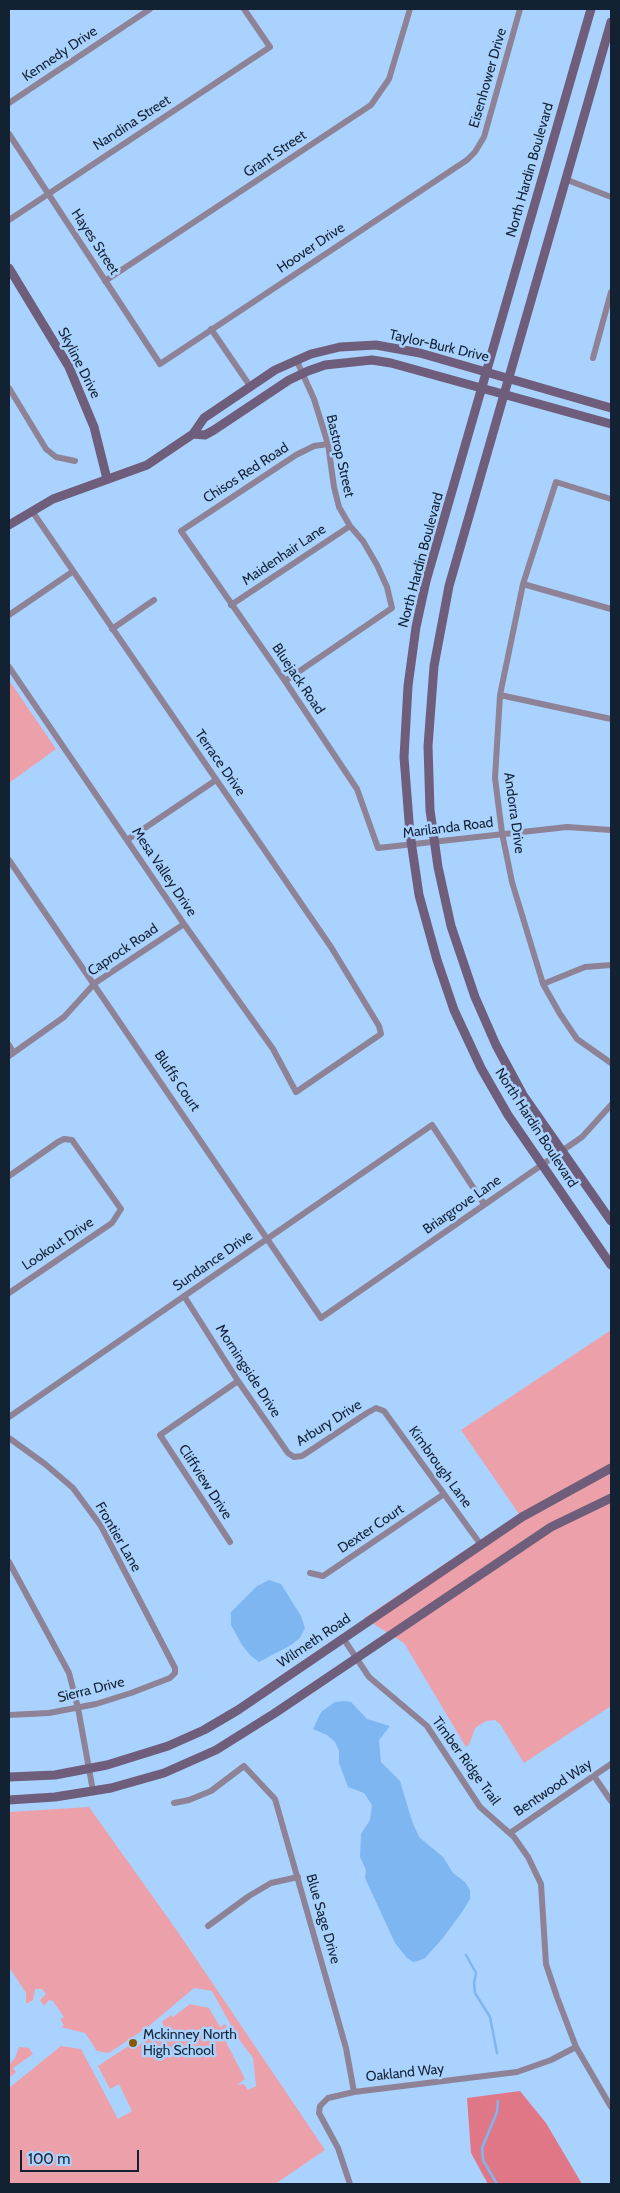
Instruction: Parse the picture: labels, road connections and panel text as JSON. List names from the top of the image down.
{
  "streets": {
    "main road": [
      "North Hardin Boulevard",
      "Taylor-Burk Drive",
      "Skyline Drive",
      "Wilmeth Road"
    ],
    "street": [
      "Kennedy Drive",
      "Eisenhower Drive",
      "Nandina Street",
      "Grant Street",
      "Hayes Street",
      "Hoover Drive",
      "Bastrop Street",
      "Chisos Red Road",
      "Maidenhair Lane",
      "Bluejack Road",
      "Terrace Drive",
      "Andorra Drive",
      "Marilanda Road",
      "Mesa Valley Drive",
      "Caprock Road",
      "Bluffs Court",
      "Briargrove Lane",
      "Lookout Drive",
      "Sundance Drive",
      "Morningside Drive",
      "Arbury Drive",
      "Kimbrough Lane",
      "Cliffview Drive",
      "Dexter Court",
      "Frontier Lane",
      "Sierra Drive",
      "Timber Ridge Trail",
      "Bentwood Way",
      "Blue Sage Drive",
      "Oakland Way"
    ]
  },
  "crossings": [
    ["Eisenhower Drive", "Hoover Drive"],
    ["Nandina Street", "Hayes Street"],
    ["Grant Street", "Hayes Street"],
    ["North Hardin Boulevard", "Taylor-Burk Drive"],
    ["North Hardin Boulevard", "Marilanda Road"],
    ["North Hardin Boulevard", "Briargrove Lane"],
    ["Hayes Street", "Hoover Drive"],
    ["Taylor-Burk Drive", "Skyline Drive"],
    ["Taylor-Burk Drive", "Bastrop Street"],
    ["Taylor-Burk Drive", "Terrace Drive"],
    ["Bastrop Street", "Chisos Red Road"],
    ["Bastrop Street", "Maidenhair Lane"],
    ["Bastrop Street", "Bluejack Road"],
    ["Chisos Red Road", "Bluejack Road"],
    ["Maidenhair Lane", "Bluejack Road"],
    ["Bluejack Road", "Marilanda Road"],
    ["Terrace Drive", "Mesa Valley Drive"],
    ["Andorra Drive", "Marilanda Road"],
    ["Mesa Valley Drive", "Caprock Road"],
    ["Caprock Road", "Bluffs Court"],
    ["Bluffs Court", "Briargrove Lane"],
    ["Bluffs Court", "Sundance Drive"],
    ["Briargrove Lane", "Sundance Drive"],
    ["Sundance Drive", "Morningside Drive"],
    ["Morningside Drive", "Arbury Drive"],
    ["Morningside Drive", "Cliffview Drive"],
    ["Arbury Drive", "Kimbrough Lane"],
    ["Kimbrough Lane", "Dexter Court"],
    ["Kimbrough Lane", "Wilmeth Road"],
    ["Frontier Lane", "Sierra Drive"],
    ["Wilmeth Road", "Timber Ridge Trail"],
    ["Timber Ridge Trail", "Bentwood Way"],
    ["Timber Ridge Trail", "Oakland Way"],
    ["Blue Sage Drive", "Oakland Way"]
  ],
  "places": ["Mckinney North High School"],
  "scale_bar": "100 m"
}
